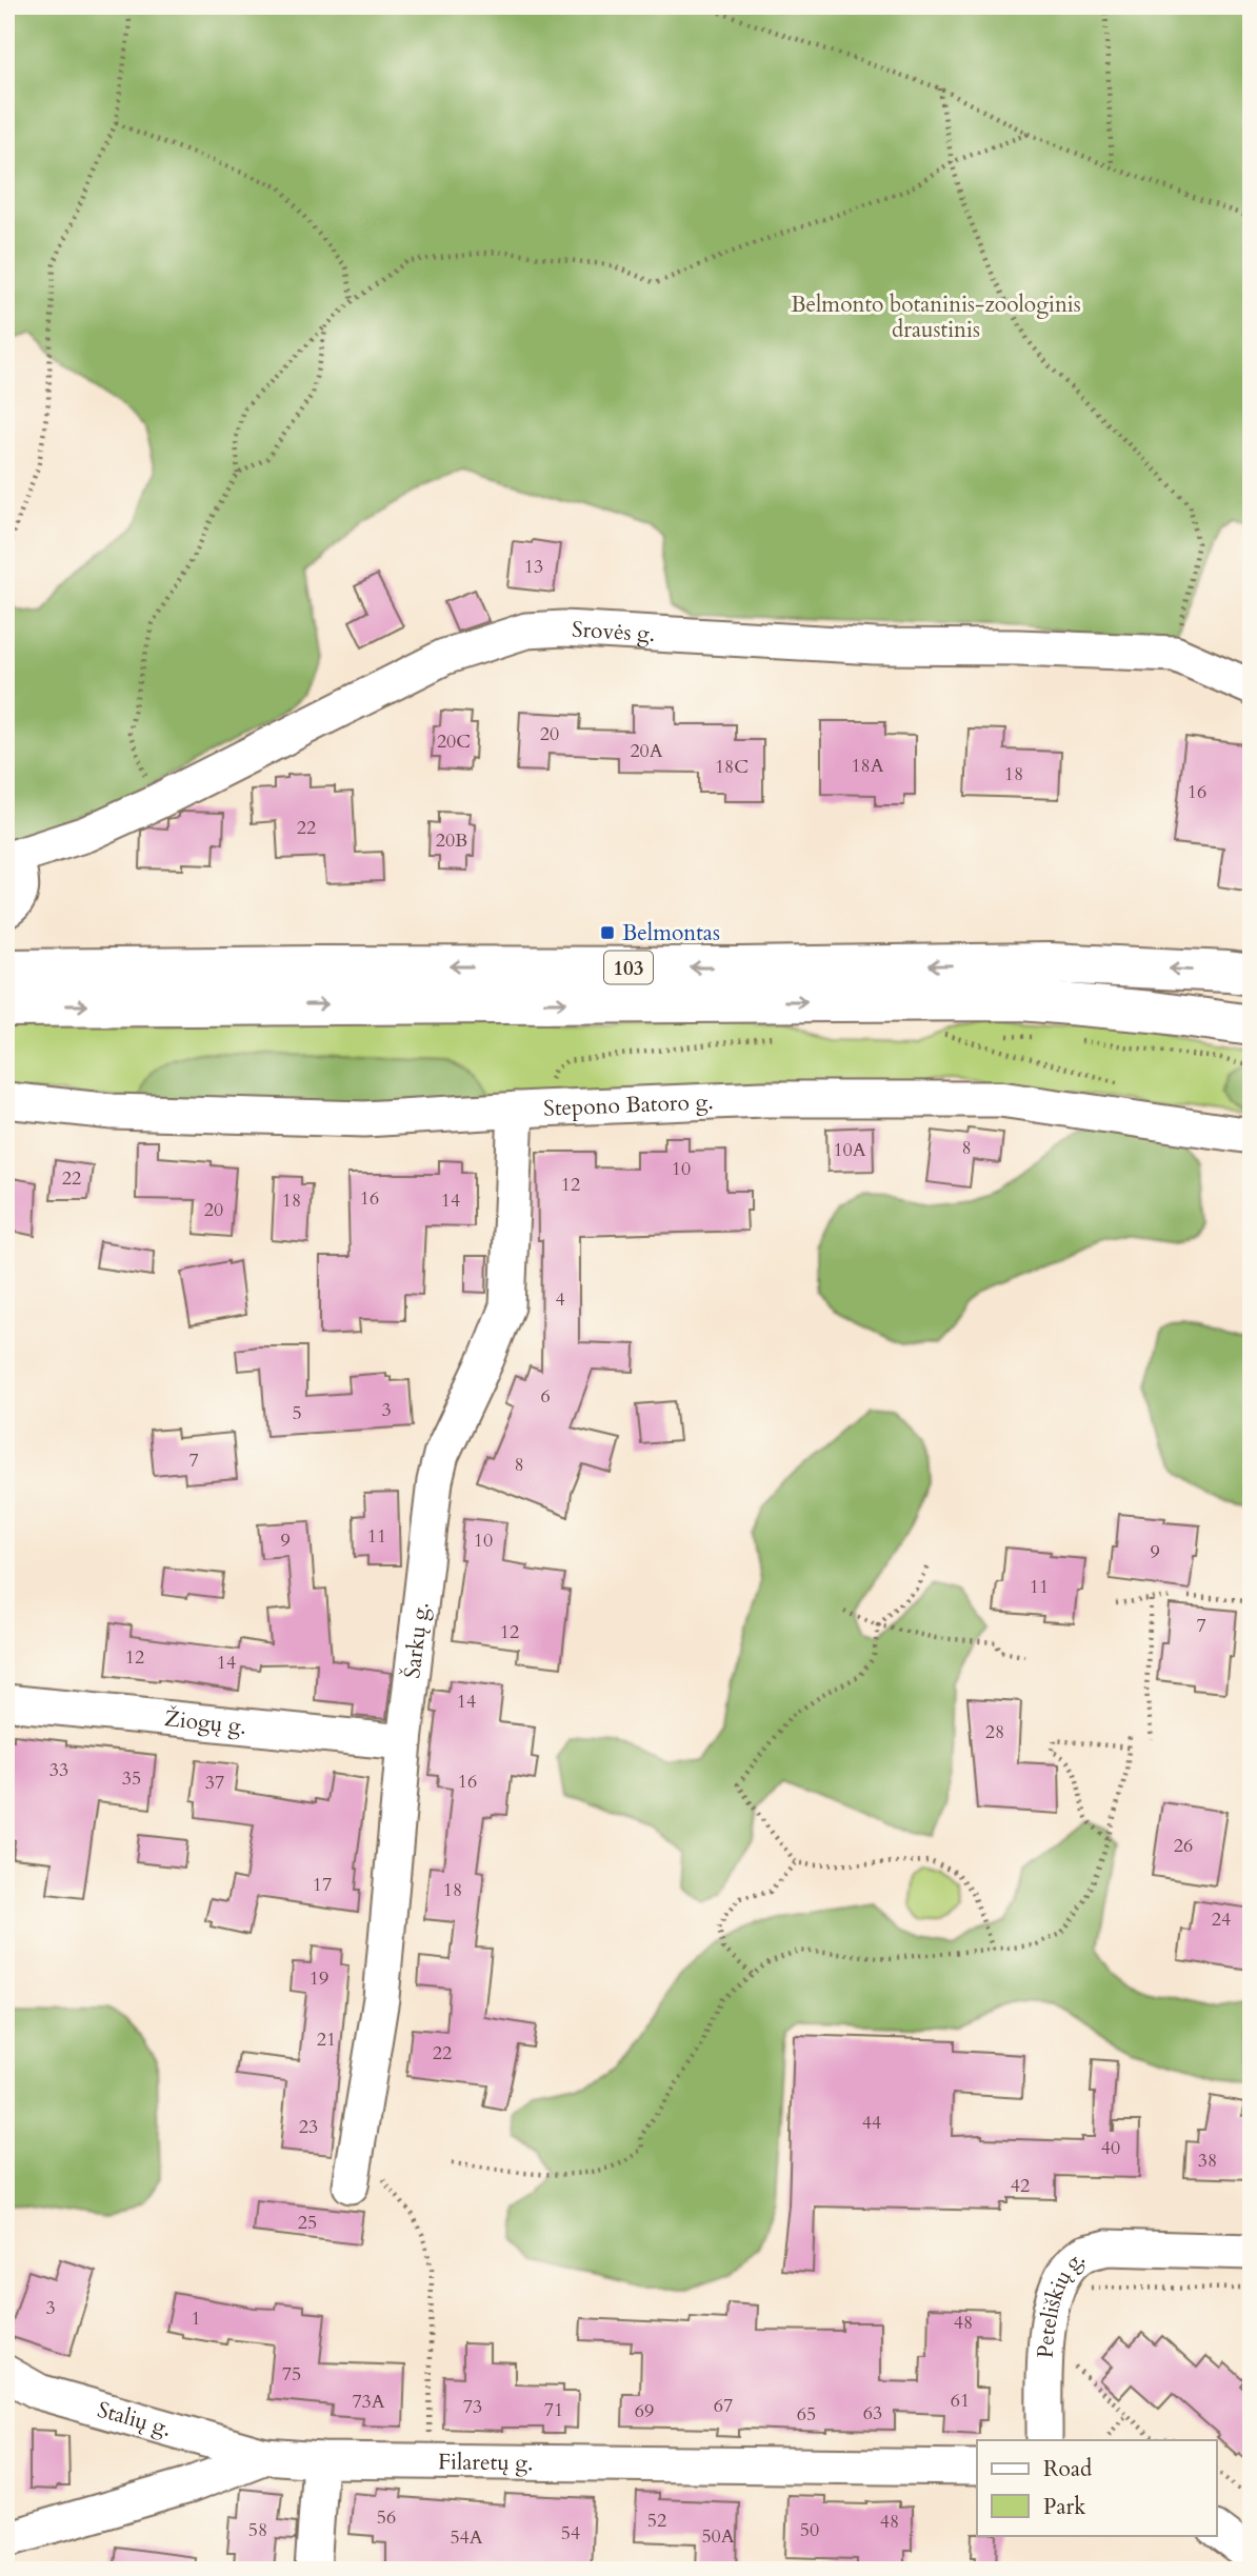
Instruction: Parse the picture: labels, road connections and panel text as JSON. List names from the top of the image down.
{
  "streets": {
    "main road": ["103"],
    "street": [
      "Srovės g.",
      "Stepono Batoro g.",
      "Šarkų g.",
      "Žiogų g.",
      "Peteliškių g.",
      "Stalių g.",
      "Filaretų g."
    ]
  },
  "crossings": [
    ["Stepono Batoro g.", "Šarkų g."],
    ["Šarkų g.", "Žiogų g."],
    ["Stalių g.", "Filaretų g."]
  ],
  "parks": ["Belmonto botaninis-zoologinis draustinis"],
  "places": {
    "transit": ["Belmontas"]
  },
  "house_numbers": [
    "13",
    "20",
    "20C",
    "20A",
    "18A",
    "18C",
    "18",
    "16",
    "22",
    "20B",
    "8",
    "10A",
    "10",
    "22",
    "12",
    "16",
    "18",
    "14",
    "20",
    "4",
    "6",
    "3",
    "5",
    "7",
    "8",
    "11",
    "9",
    "10",
    "9",
    "11",
    "7",
    "12",
    "12",
    "14",
    "14",
    "28",
    "33",
    "35",
    "16",
    "37",
    "26",
    "17",
    "18",
    "24",
    "19",
    "21",
    "22",
    "44",
    "23",
    "40",
    "38",
    "42",
    "25",
    "3",
    "1",
    "48",
    "75",
    "61",
    "73A",
    "67",
    "73",
    "71",
    "69",
    "63",
    "65",
    "56",
    "52",
    "48",
    "58",
    "50",
    "54",
    "50A",
    "54A"
  ],
  "legend": ["Road", "Park"]
}
